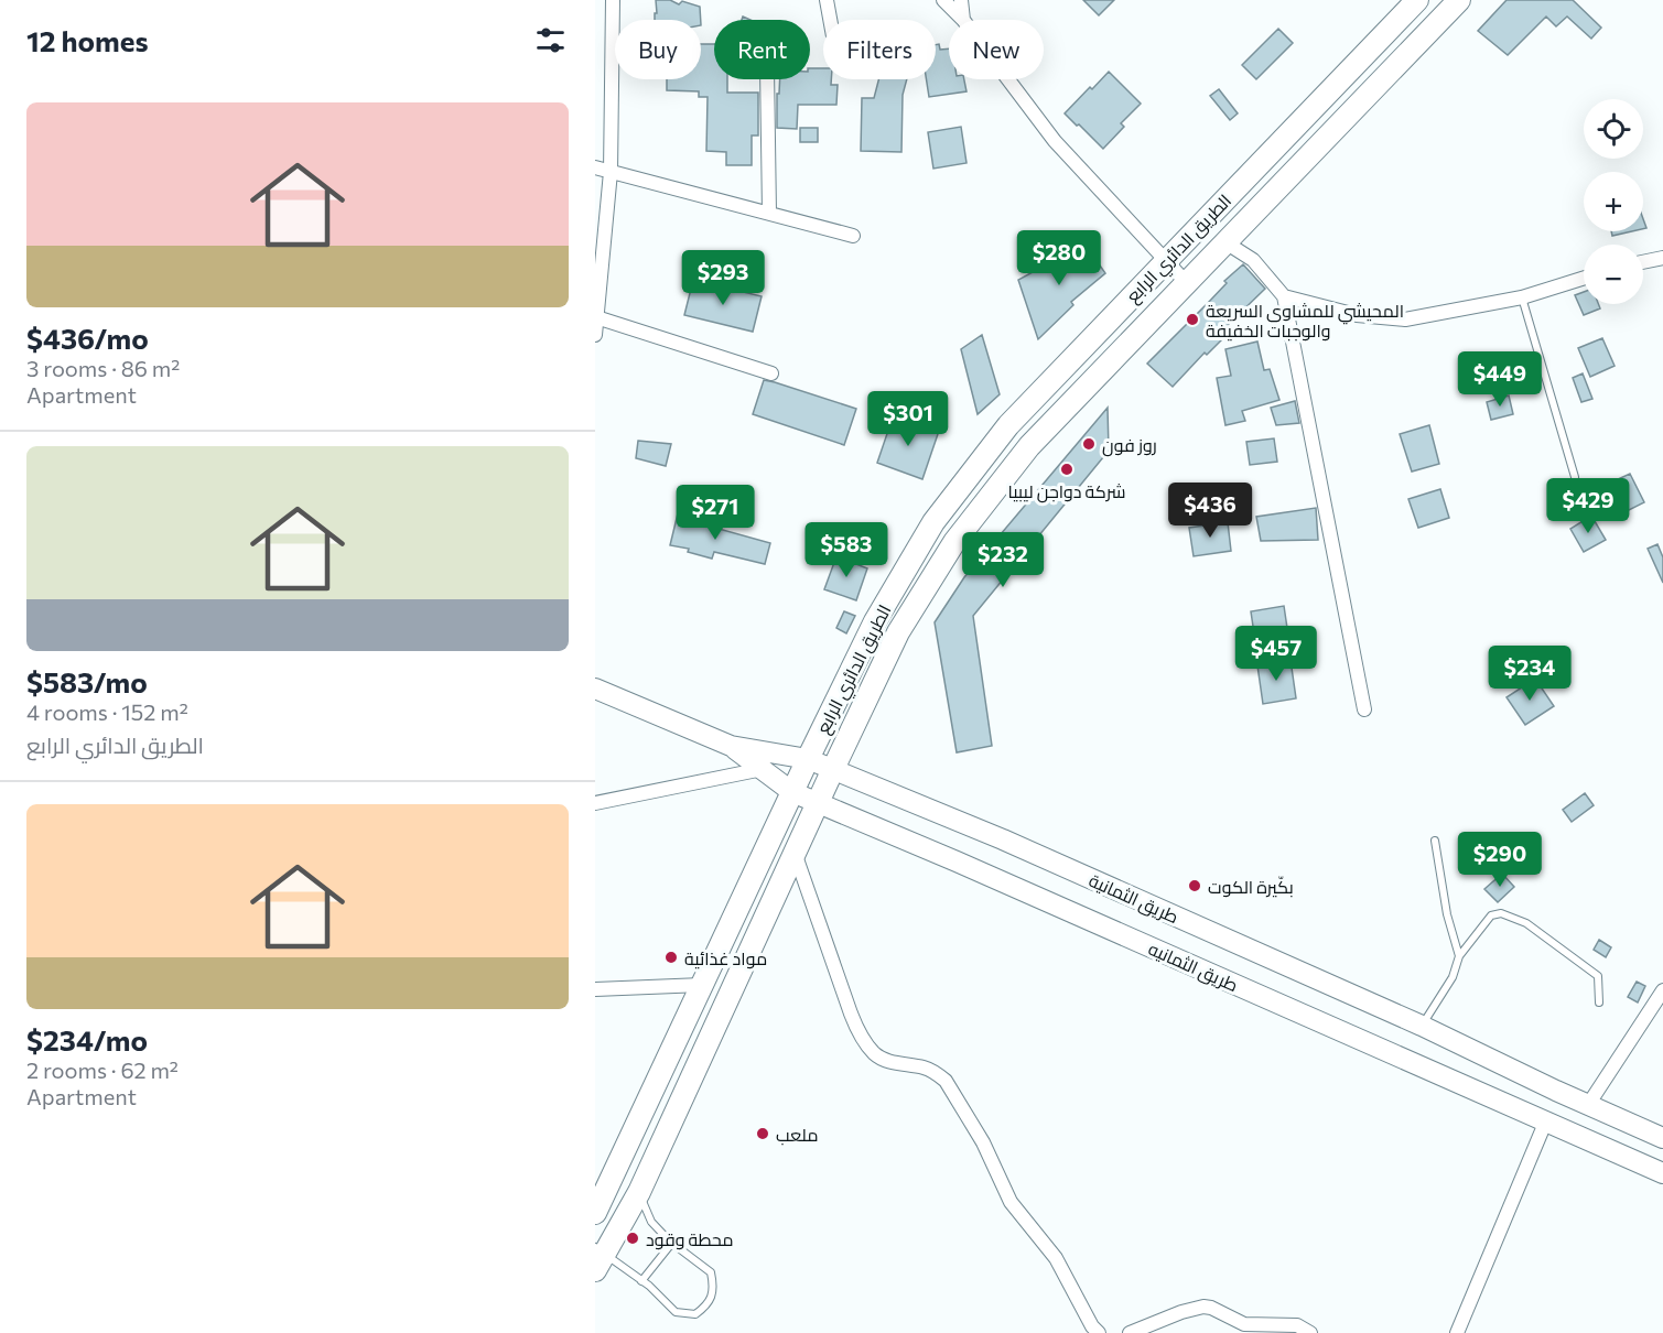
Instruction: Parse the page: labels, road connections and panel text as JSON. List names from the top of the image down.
{
  "streets": {
    "main road": ["الطريق الدائري الرابع"],
    "street": ["طريق الثمانية", "طريق الثمانيه"]
  },
  "crossings": [
    ["الطريق الدائري الرابع", "طريق الثمانية"],
    ["الطريق الدائري الرابع", "طريق الثمانيه"],
    ["طريق الثمانية", "طريق الثمانيه"]
  ],
  "places": [
    "المحيشي للمشاوي السريعة والوجبات الخفيفة",
    "روز فون",
    "شركة دواجن ليبيا",
    "بكّيرة الكوت",
    "مواد غذائية",
    "ملعب",
    "محطة وقود"
  ],
  "page": {
    "heading": "12 homes",
    "chip": [
      "Buy",
      "Rent",
      "Filters",
      "New"
    ],
    "list": [
      {
        "name": "$436/mo",
        "note": "3 rooms · 86 m² · Apartment"
      },
      {
        "name": "$583/mo",
        "note": "4 rooms · 152 m² · الطريق الدائري الرابع"
      },
      {
        "name": "$234/mo",
        "note": "2 rooms · 62 m² · Apartment"
      }
    ],
    "map_buttons": ["+", "−"],
    "price": [
      "$280",
      "$293",
      "$449",
      "$301",
      "$429",
      "$436",
      "$271",
      "$583",
      "$232",
      "$457",
      "$234",
      "$290"
    ]
  }
}
